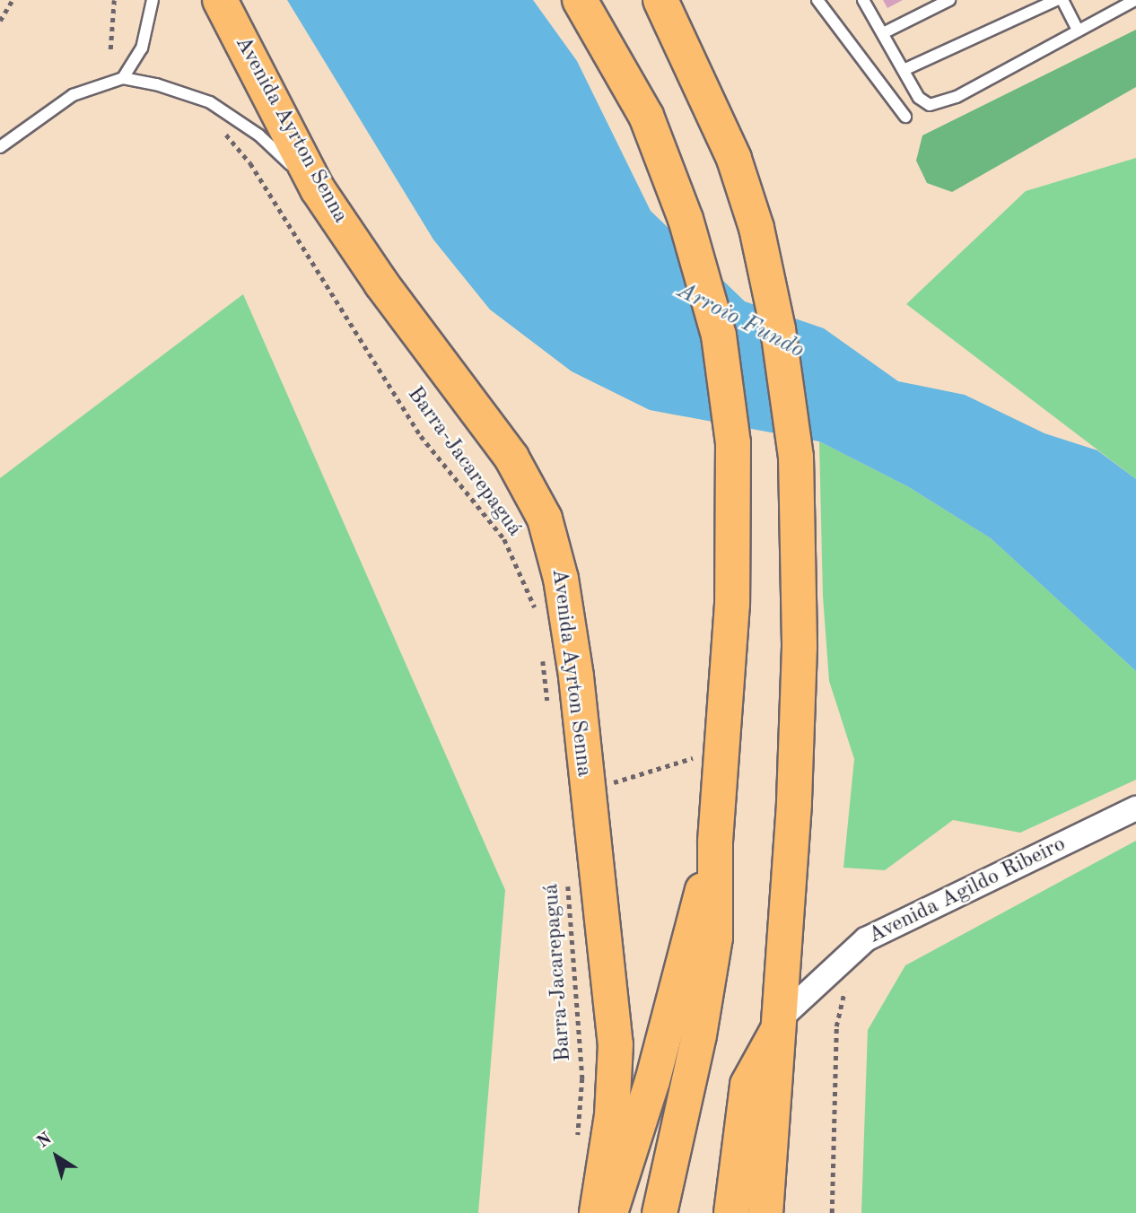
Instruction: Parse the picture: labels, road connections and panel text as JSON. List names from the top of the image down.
{
  "streets": {
    "highway": ["Avenida Ayrton Senna"],
    "street": ["Avenida Agildo Ribeiro"],
    "path": ["Barra-Jacarepaguá"]
  },
  "water": ["Arroio Fundo"],
  "north": "top left"
}
